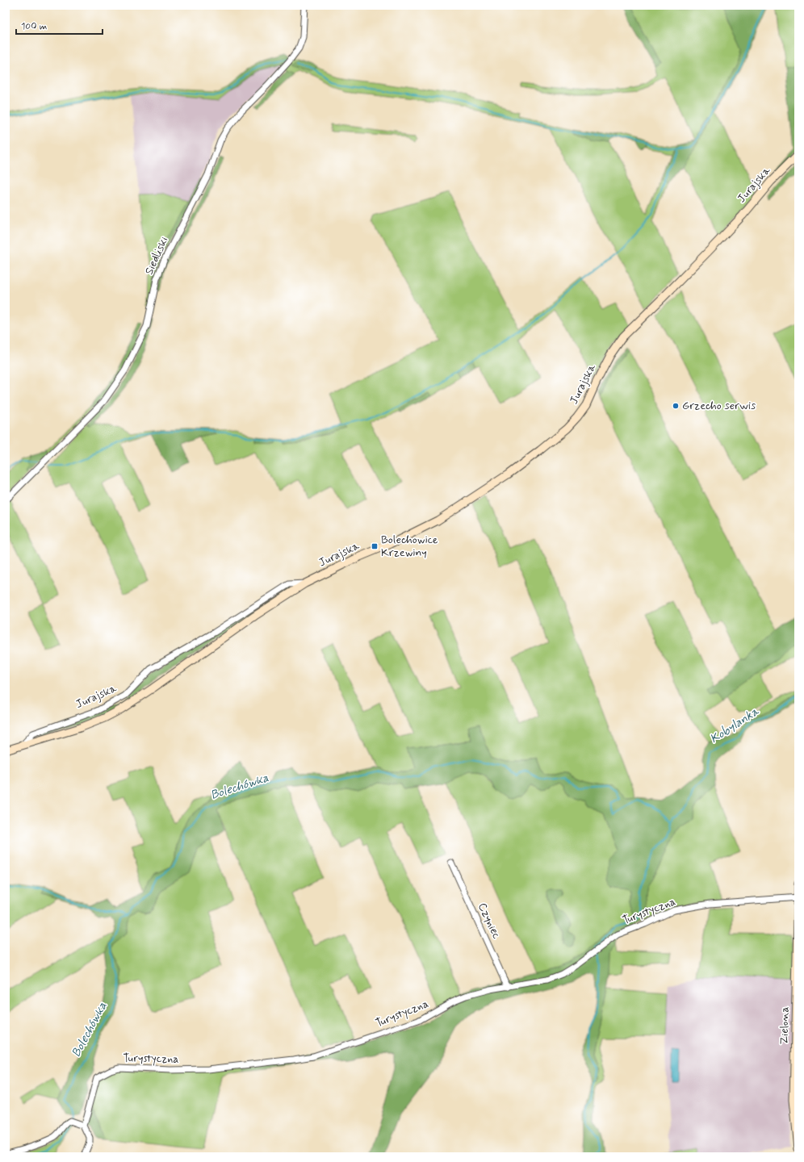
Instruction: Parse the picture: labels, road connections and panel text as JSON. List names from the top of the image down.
{
  "streets": {
    "street": [
      "Jurajska",
      "Siedliski",
      "Turystyczna",
      "Czyniec",
      "Zielona"
    ]
  },
  "crossings": [
    ["Turystyczna", "Czyniec"],
    ["Turystyczna", "Zielona"]
  ],
  "water": ["Kobylanka", "Bolechówka"],
  "places": {
    "other": ["Grzecho serwis"],
    "transit": ["Bolechowice Krzewiny"]
  },
  "scale_bar": "100 m"
}
